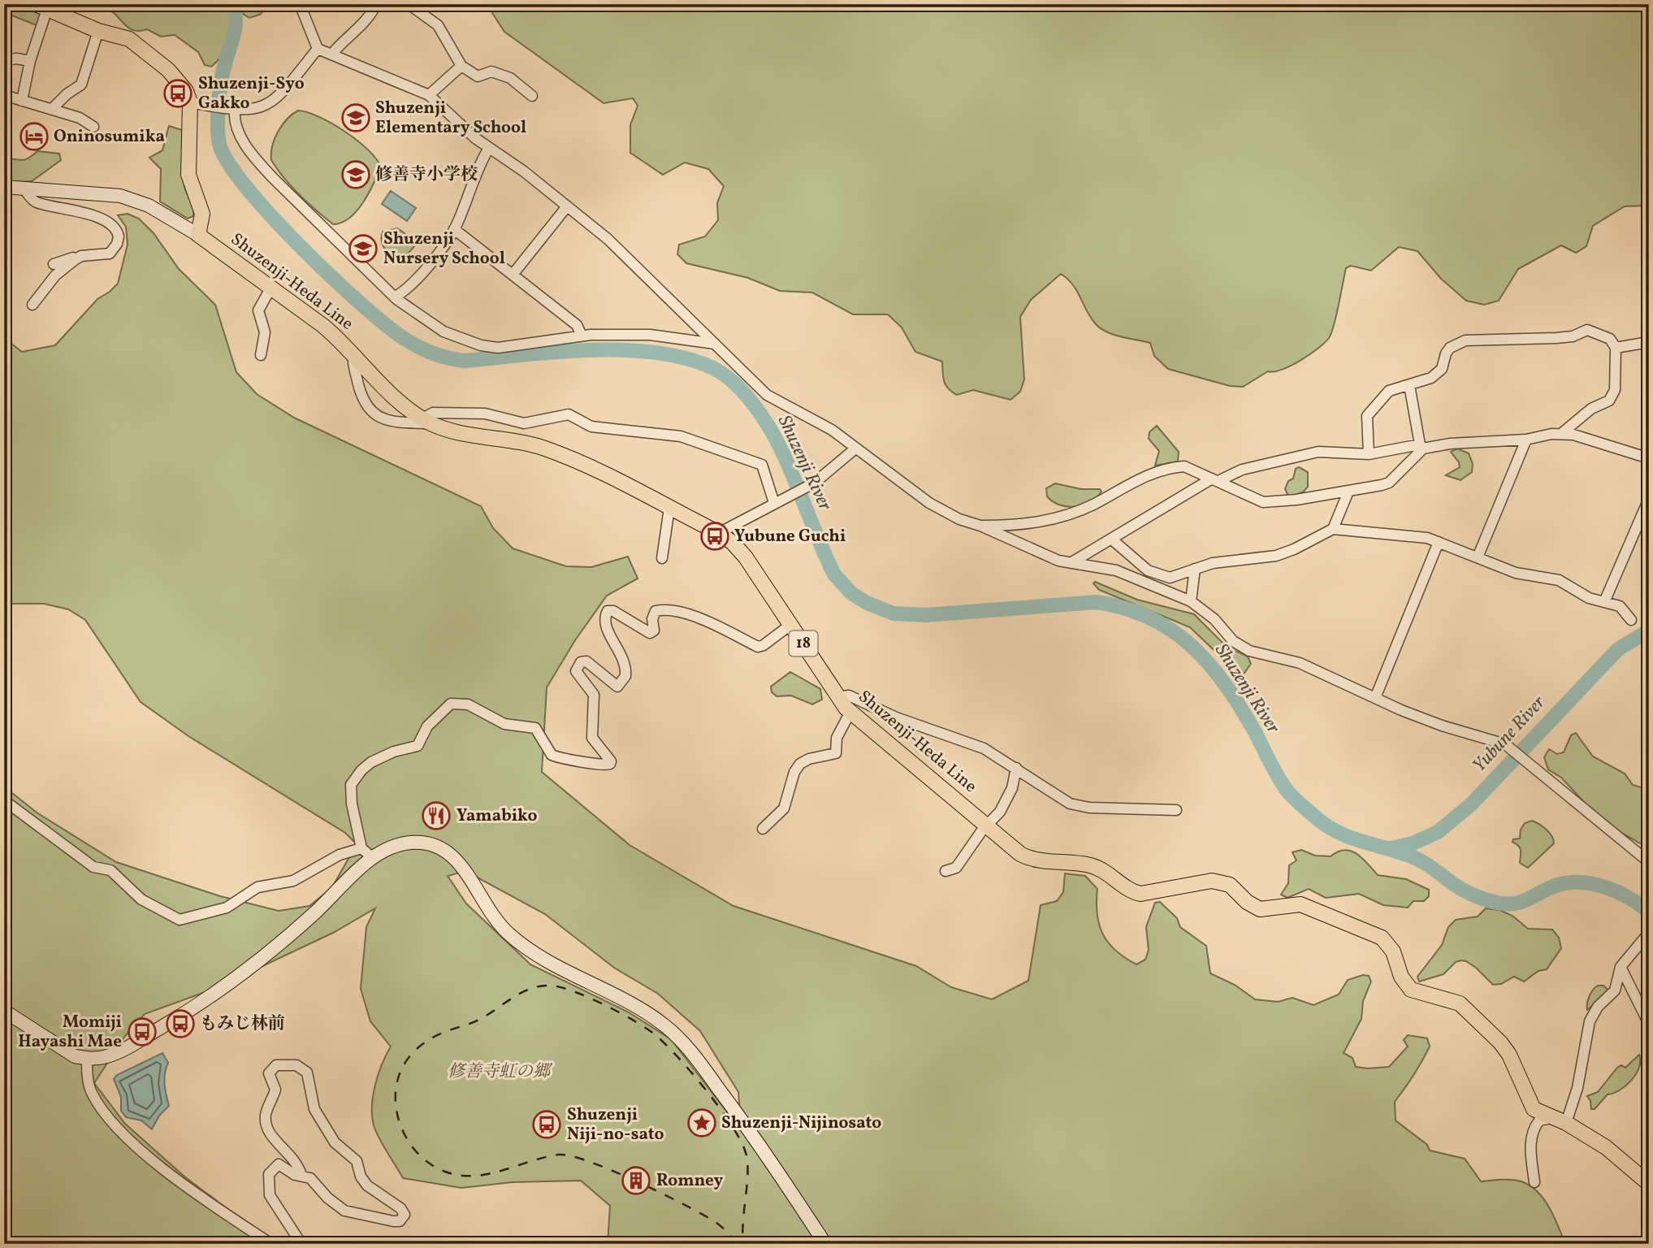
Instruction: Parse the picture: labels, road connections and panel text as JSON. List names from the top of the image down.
{
  "streets": {
    "main road": ["Shuzenji-Heda Line", "18"]
  },
  "water": ["Shuzenji River", "Yubune River"],
  "parks": ["修善寺虹の郷"],
  "places": {
    "bus stop": [
      "Shuzenji-Syo Gakko",
      "Yubune Guchi",
      "もみじ林前",
      "Momiji Hayashi Mae",
      "Shuzenji Niji-no-sato"
    ],
    "school or university": ["Shuzenji Elementary School", "修善寺小学校", "Shuzenji Nursery School"],
    "hotel": ["Oninosumika"],
    "restaurant": ["Yamabiko"],
    "place": ["Shuzenji-Nijinosato"],
    "building": ["Romney"]
  }
}
